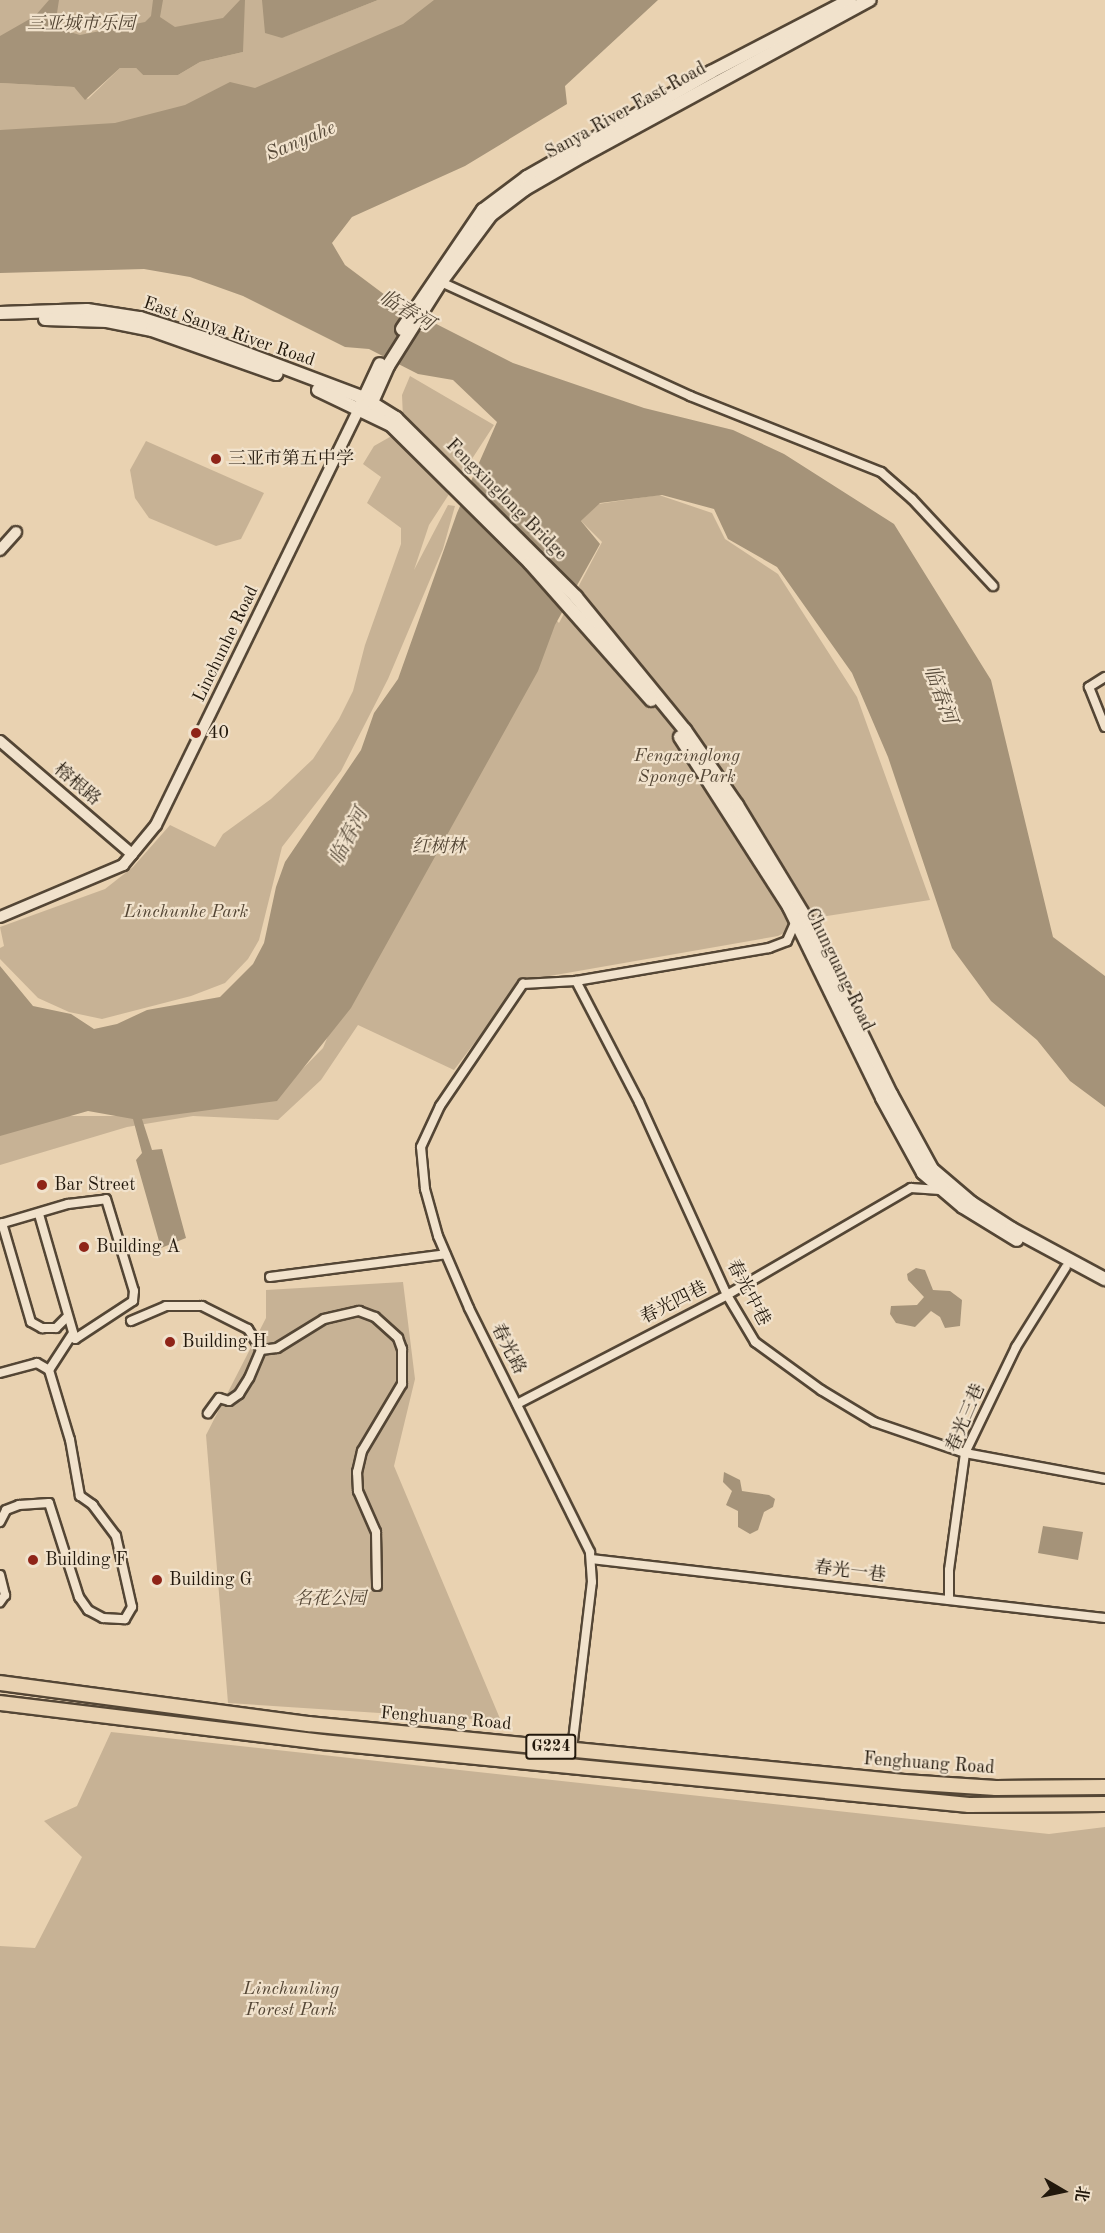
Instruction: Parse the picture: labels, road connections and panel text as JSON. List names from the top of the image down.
{
  "streets": {
    "highway": ["Fenghuang Road", "G224"],
    "main road": [
      "Sanya River East Road",
      "East Sanya River Road",
      "Fengxinglong Bridge",
      "Chunguang Road"
    ],
    "street": [
      "Linchunhe Road",
      "榕根路",
      "春光中巷",
      "春光四巷",
      "春光路",
      "春光三巷",
      "春光一巷"
    ]
  },
  "crossings": [
    ["East Sanya River Road", "Fengxinglong Bridge"],
    ["East Sanya River Road", "Linchunhe Road"],
    ["Fengxinglong Bridge", "Linchunhe Road"],
    ["Fengxinglong Bridge", "Chunguang Road"],
    ["Linchunhe Road", "榕根路"],
    ["Chunguang Road", "春光四巷"],
    ["Chunguang Road", "春光三巷"],
    ["春光中巷", "春光四巷"],
    ["春光中巷", "春光路"],
    ["春光中巷", "春光三巷"],
    ["春光四巷", "春光路"],
    ["春光路", "春光一巷"],
    ["春光路", "Fenghuang Road"],
    ["春光三巷", "春光一巷"]
  ],
  "water": ["Sanyahe", "临春河"],
  "parks": [
    "三亚城市乐园",
    "Fengxinglong Sponge Park",
    "红树林",
    "Linchunhe Park",
    "名花公园",
    "Linchunling Forest Park"
  ],
  "places": [
    "三亚市第五中学",
    "40",
    "Bar Street",
    "Building A",
    "Building H",
    "Building F",
    "Building G"
  ],
  "north": "right"
}
